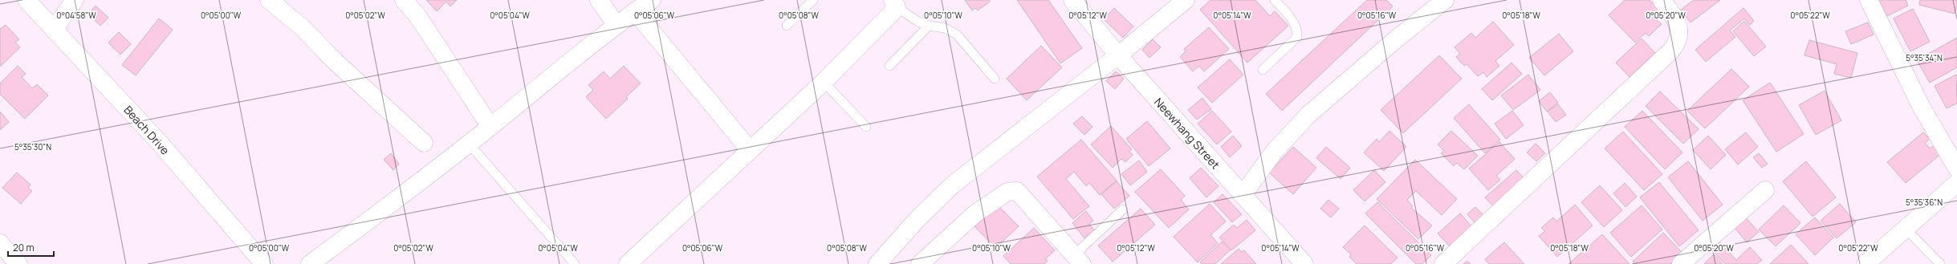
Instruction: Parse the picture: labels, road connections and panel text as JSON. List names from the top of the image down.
{
  "streets": {
    "street": ["Beach Drive", "Neewhang Street"]
  },
  "scale_bar": "20 m",
  "coordinates": [
    "0°04'58\"W",
    "0°05'00\"W",
    "0°05'02\"W",
    "0°05'04\"W",
    "0°05'06\"W",
    "0°05'08\"W",
    "0°05'10\"W",
    "0°05'12\"W",
    "0°05'14\"W",
    "0°05'16\"W",
    "0°05'18\"W",
    "0°05'20\"W",
    "0°05'22\"W",
    "5°35'34\"N",
    "5°35'30\"N",
    "5°35'36\"N"
  ]
}
